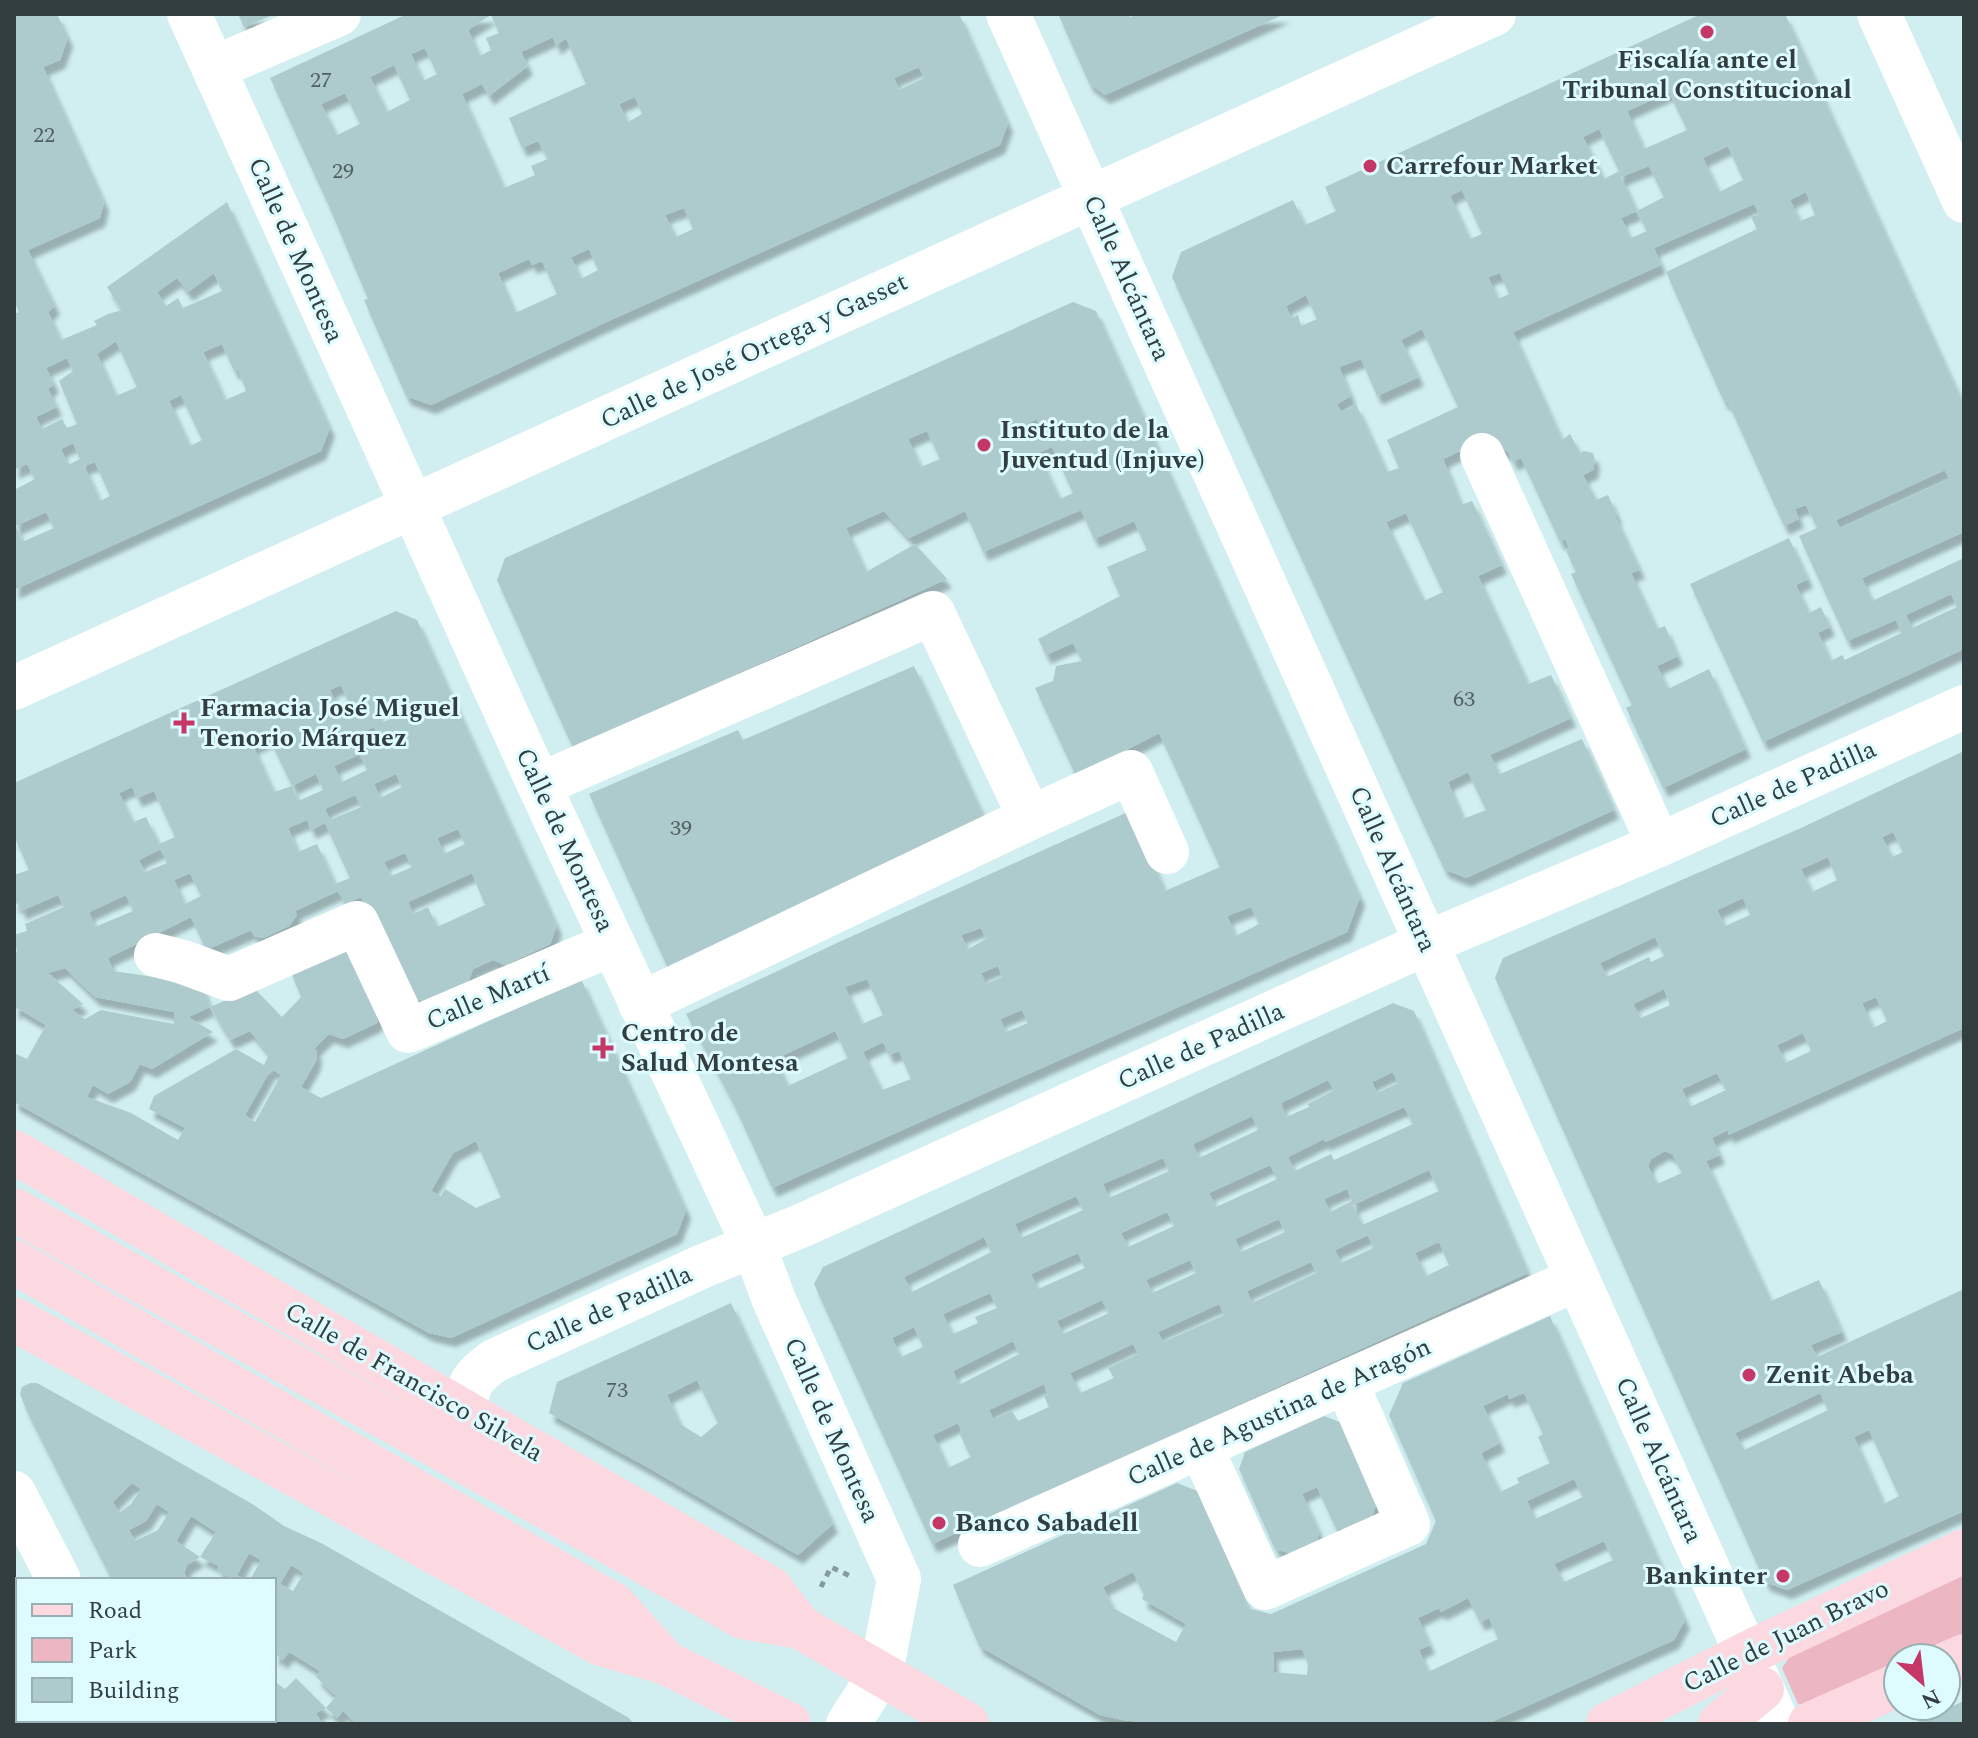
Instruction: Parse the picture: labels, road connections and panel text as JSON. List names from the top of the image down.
{
  "streets": {
    "main road": ["Calle de Francisco Silvela", "Calle de Juan Bravo"],
    "street": [
      "Calle de Montesa",
      "Calle Alcántara",
      "Calle de José Ortega y Gasset",
      "Calle de Padilla",
      "Calle Martí",
      "Calle de Agustina de Aragón"
    ]
  },
  "crossings": [
    ["Calle de Montesa", "Calle de José Ortega y Gasset"],
    ["Calle de Montesa", "Calle de Padilla"],
    ["Calle de Montesa", "Calle Martí"],
    ["Calle de Montesa", "Calle de Francisco Silvela"],
    ["Calle Alcántara", "Calle de José Ortega y Gasset"],
    ["Calle Alcántara", "Calle de Padilla"],
    ["Calle Alcántara", "Calle de Agustina de Aragón"],
    ["Calle Alcántara", "Calle de Juan Bravo"],
    ["Calle de Padilla", "Calle de Francisco Silvela"]
  ],
  "places": {
    "other": [
      "Fiscalía ante el Tribunal Constitucional",
      "Carrefour Market",
      "Instituto de la Juventud (Injuve)",
      "Zenit Abeba",
      "Banco Sabadell",
      "Bankinter"
    ],
    "health": ["Farmacia José Miguel Tenorio Márquez", "Centro de Salud Montesa"]
  },
  "house_numbers": [
    "27",
    "22",
    "29",
    "63",
    "39",
    "73"
  ],
  "legend": ["Road", "Park", "Building"],
  "north": "bottom right"
}
